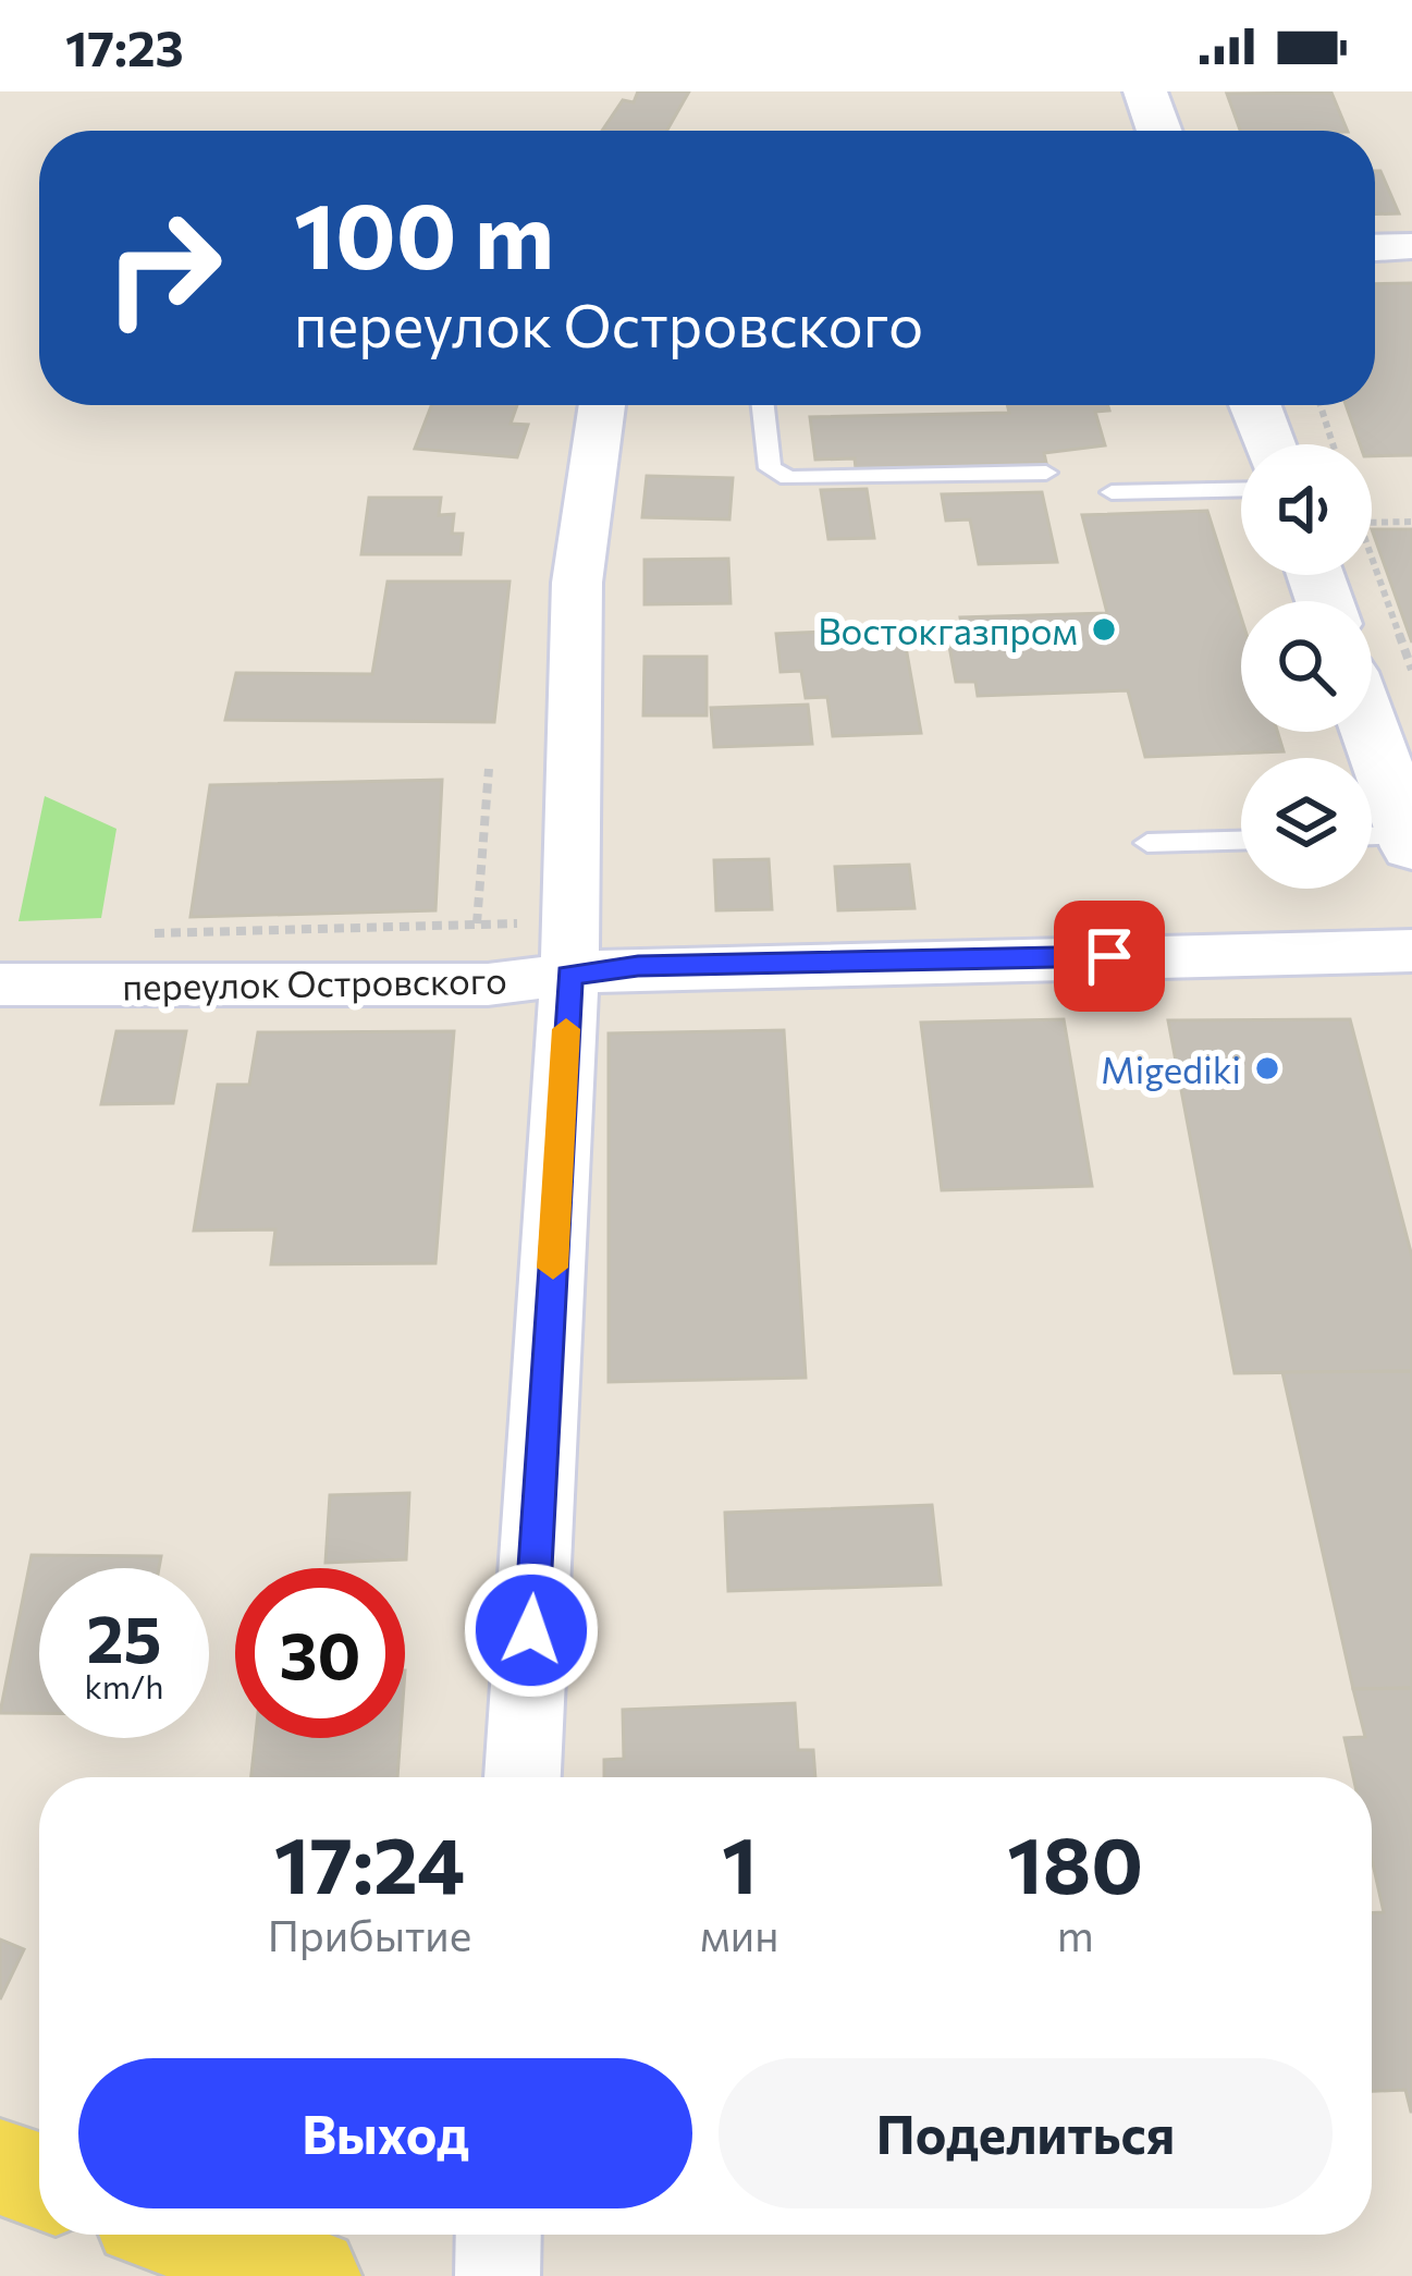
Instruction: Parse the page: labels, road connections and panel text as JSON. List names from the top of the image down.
{
  "streets": {
    "street": ["переулок Островского"]
  },
  "places": ["Востокгазпром", "Migediki"],
  "page": {
    "status": "17:23",
    "turn": ["100 m", "переулок Островского"],
    "speed": "25 km/h",
    "limit": "30",
    "eta": [
      "17:24",
      "Прибытие",
      "1",
      "мин",
      "180",
      "m"
    ],
    "buttons": ["Выход", "Поделиться"]
  }
}
